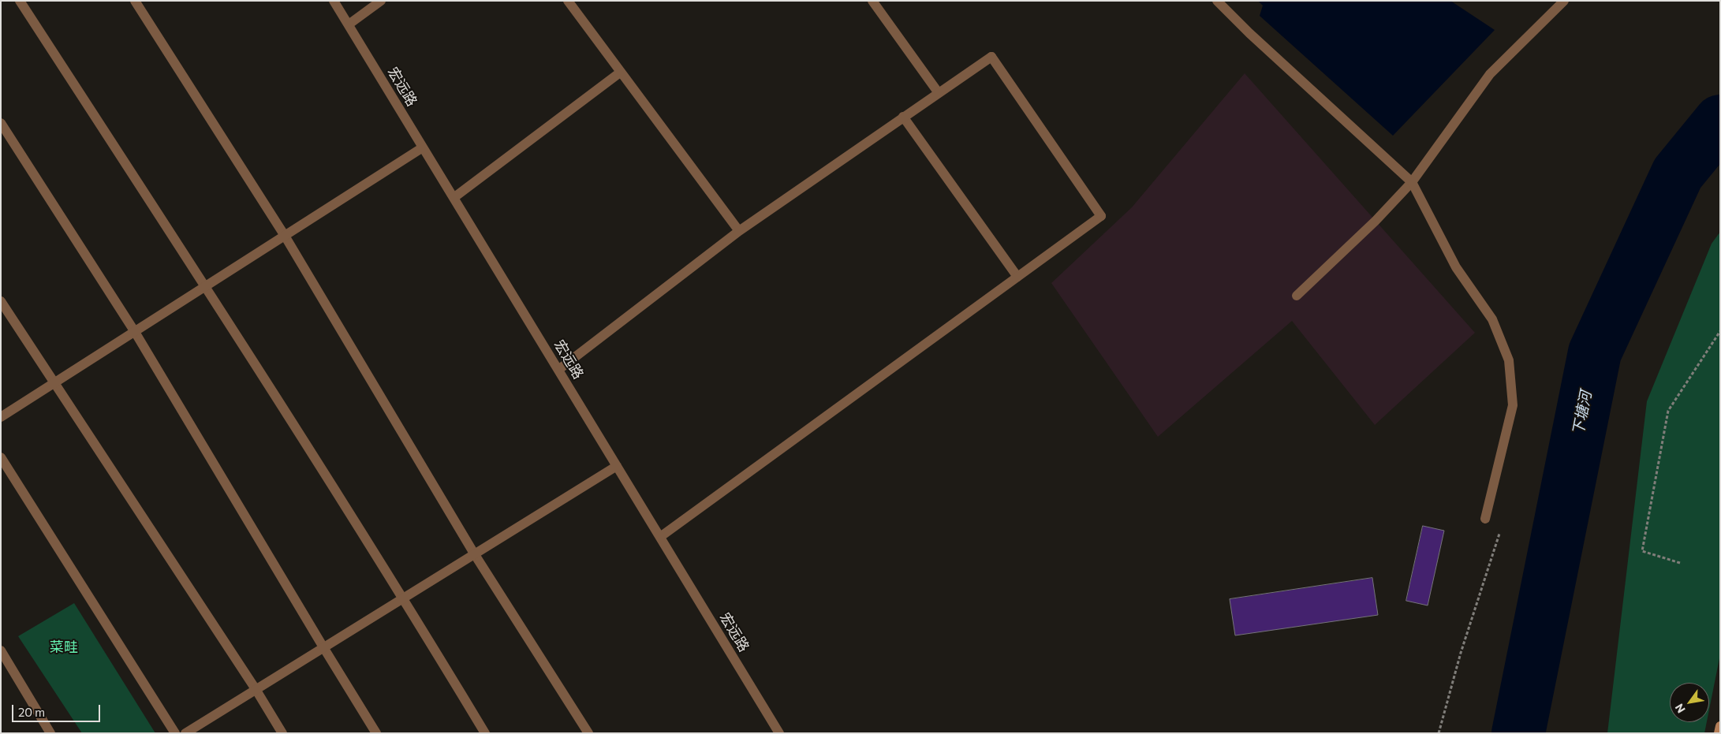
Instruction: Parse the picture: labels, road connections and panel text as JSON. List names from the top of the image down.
{
  "streets": {
    "street": ["宏远路"]
  },
  "water": ["下塘河"],
  "parks": ["菜畦"],
  "scale_bar": "20 m",
  "north": "bottom left"
}
